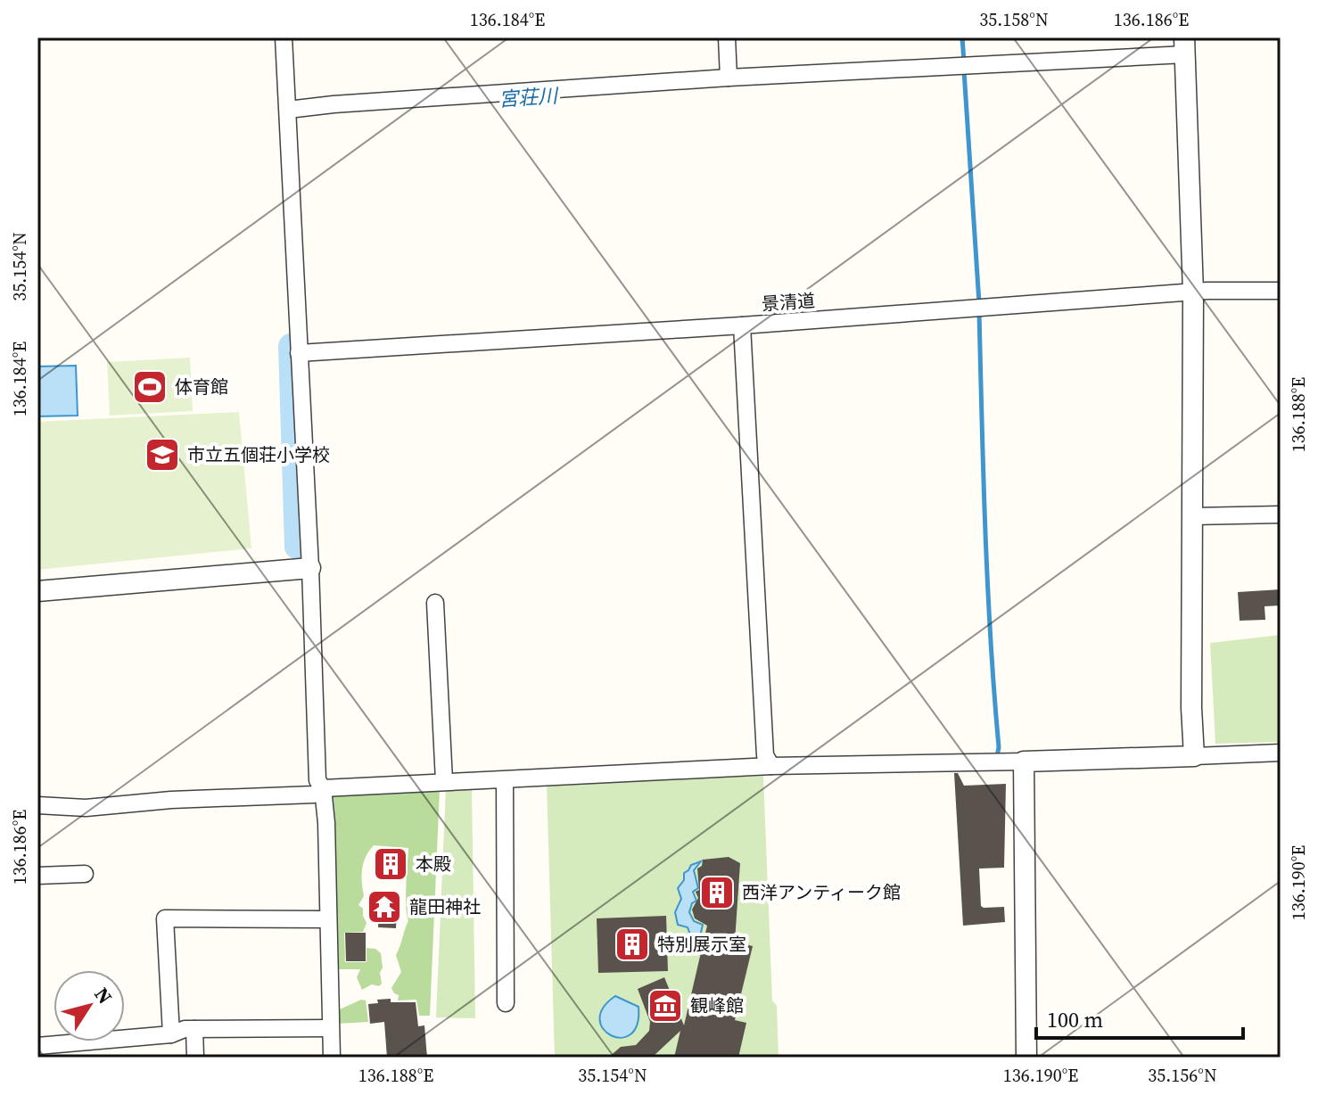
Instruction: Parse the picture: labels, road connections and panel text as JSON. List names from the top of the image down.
{
  "streets": {
    "street": ["景清道"]
  },
  "water": ["宮荘川"],
  "places": {
    "sports": ["体育館"],
    "school or university": ["市立五個荘小学校"],
    "building": ["本殿", "西洋アンティーク館", "特別展示室"],
    "temple": ["龍田神社"],
    "museum": ["観峰館"]
  },
  "scale_bar": "100 m",
  "north": "top right",
  "coordinates": [
    "136.184°E",
    "35.158°N",
    "136.186°E",
    "35.154°N",
    "136.188°E",
    "136.190°E",
    "35.156°N"
  ]
}
